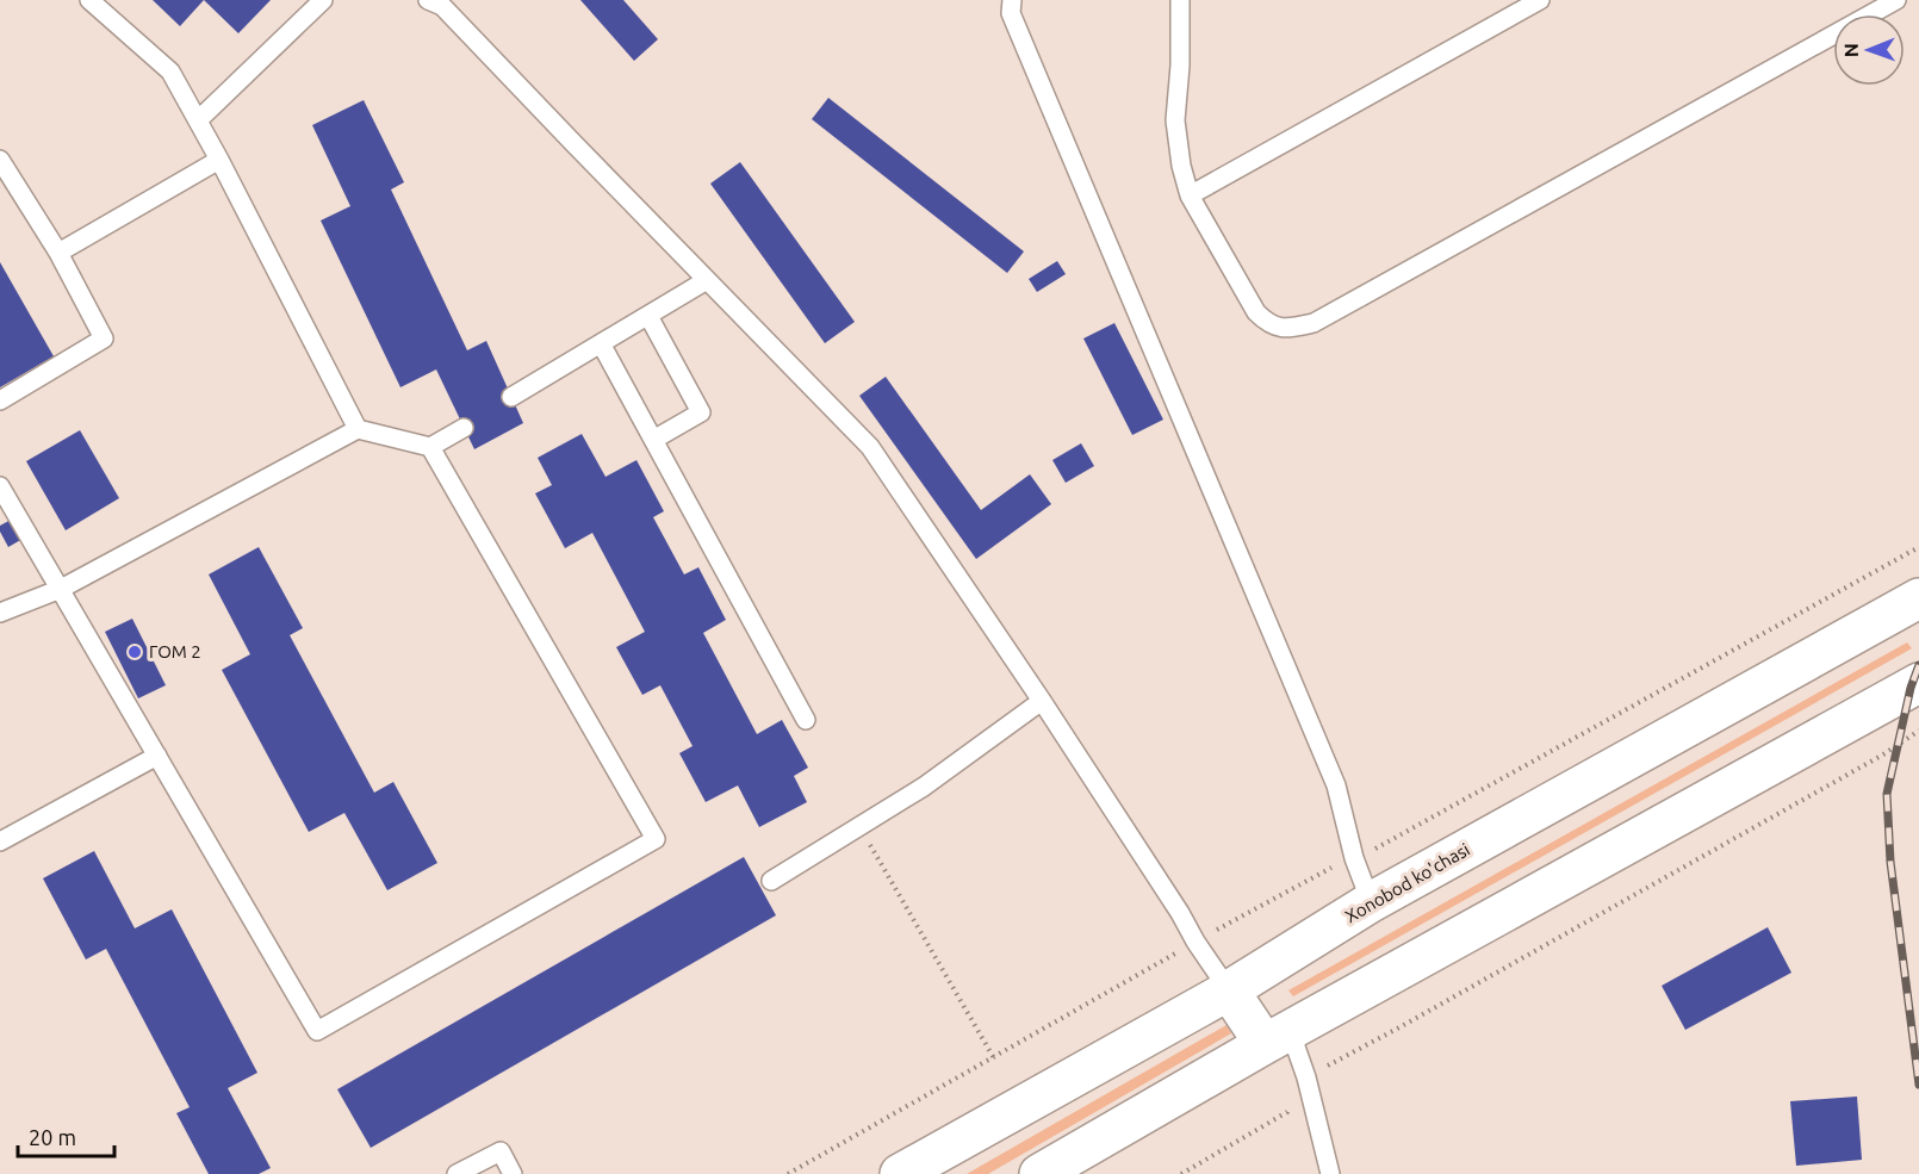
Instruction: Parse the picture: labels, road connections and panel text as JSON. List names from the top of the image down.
{
  "streets": {
    "street": ["Xonobod ko'chasi"]
  },
  "places": ["ГОМ 2"],
  "scale_bar": "20 m",
  "north": "left"
}
